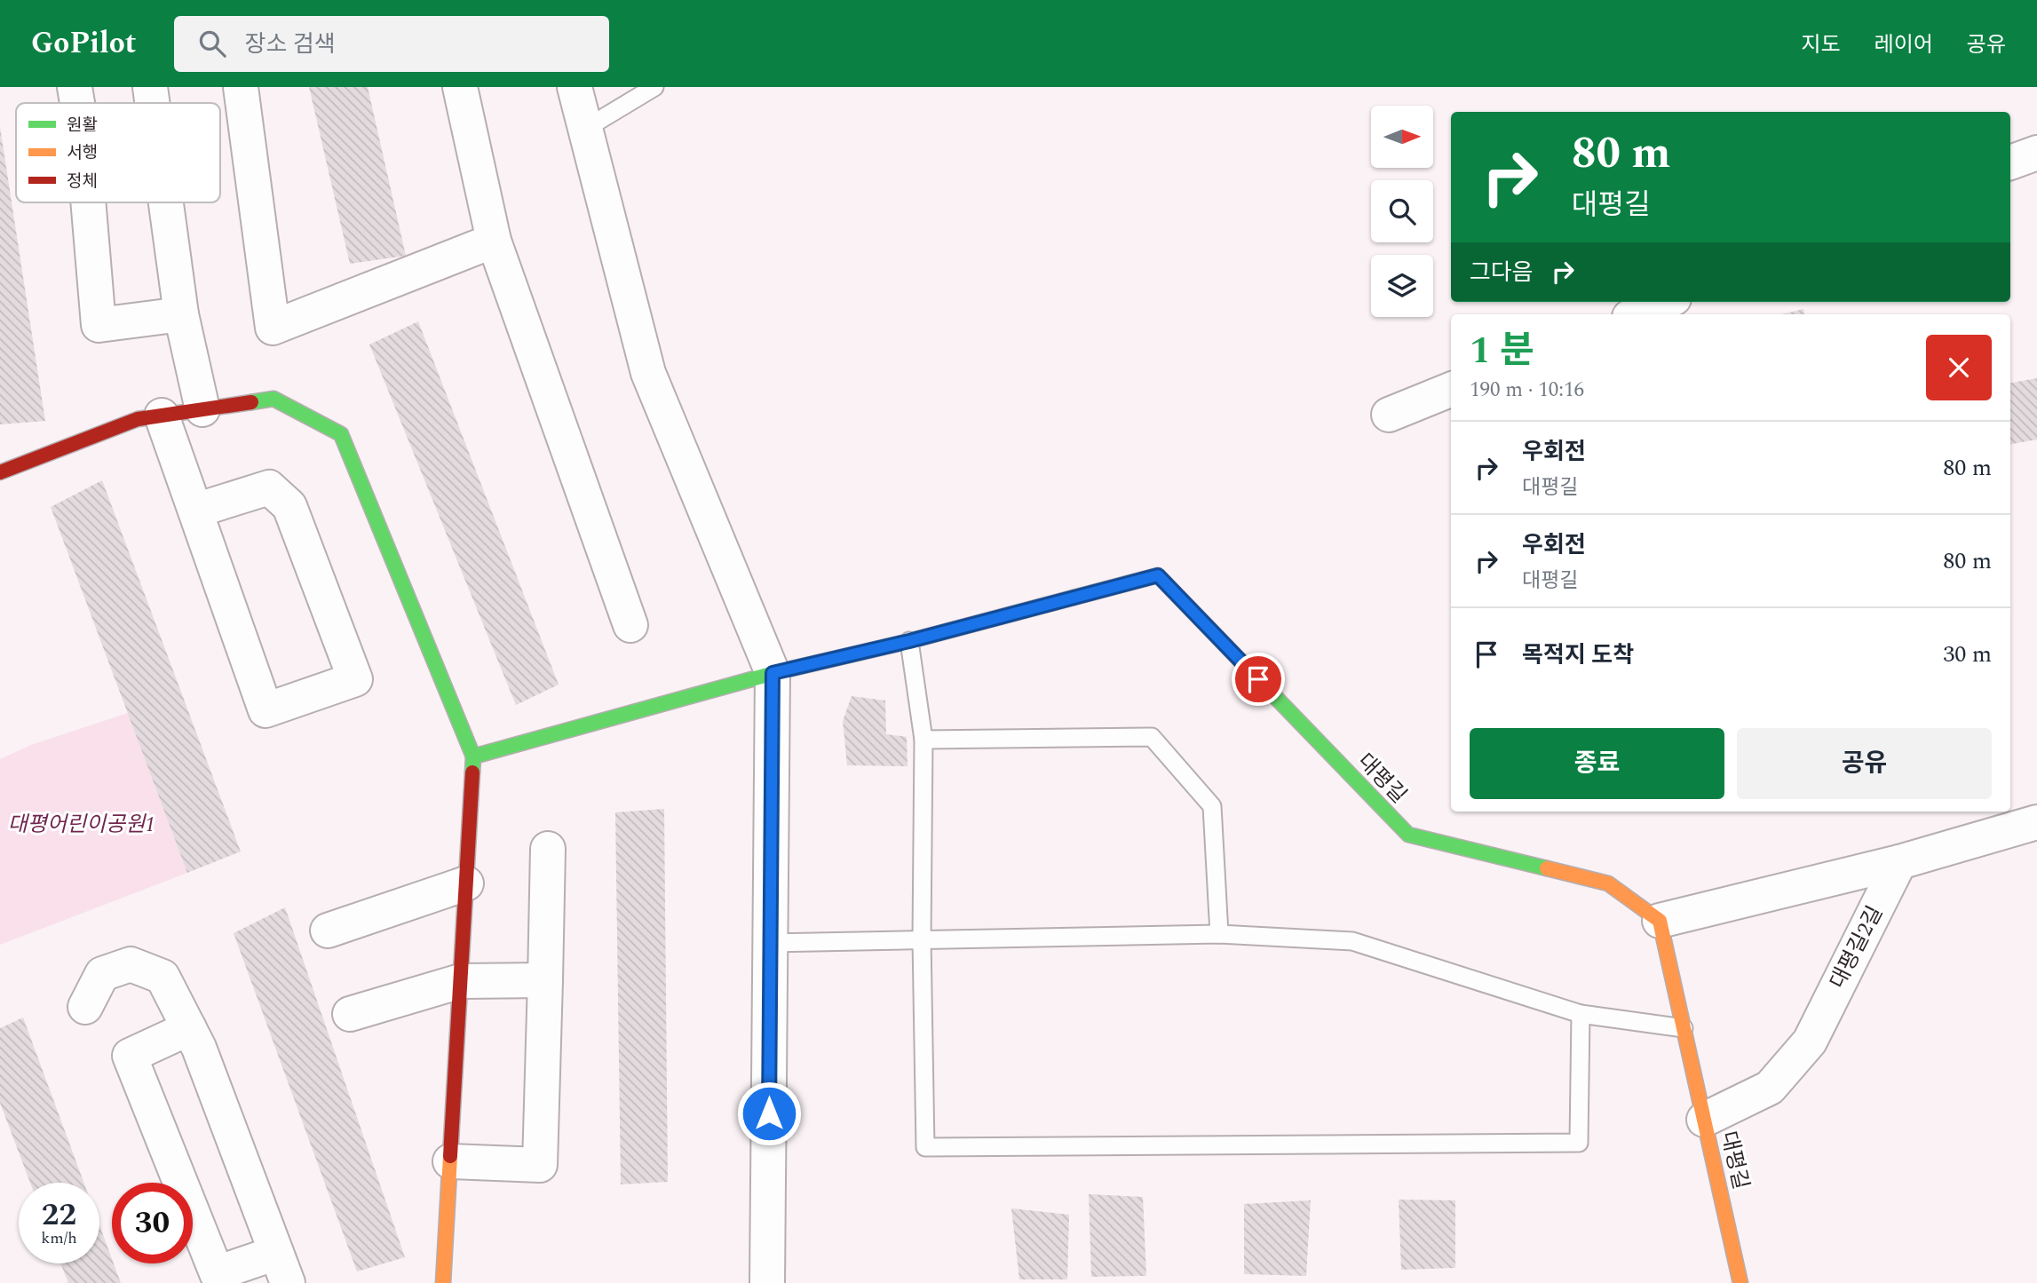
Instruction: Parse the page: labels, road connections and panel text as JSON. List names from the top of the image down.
{
  "streets": {
    "street": ["대평길", "대평길2길"]
  },
  "crossings": [
    ["대평길", "대평길2길"]
  ],
  "parks": ["대평어린이공원1"],
  "legend": ["원활", "서행", "정체"],
  "north": "right",
  "page": {
    "header": "GoPilot",
    "search": "장소 검색",
    "nav": ["지도", "레이어", "공유"],
    "turn": ["80 m", "대평길"],
    "then": "그다음",
    "heading": ["1 분", "190 m · 10:16"],
    "list": [
      {
        "name": "우회전",
        "note": "대평길",
        "value": "80 m"
      },
      {
        "name": "우회전",
        "note": "대평길",
        "value": "80 m"
      },
      {
        "name": "목적지 도착",
        "value": "30 m"
      }
    ],
    "buttons": ["종료", "공유"],
    "speed": "22 km/h",
    "limit": "30"
  }
}
